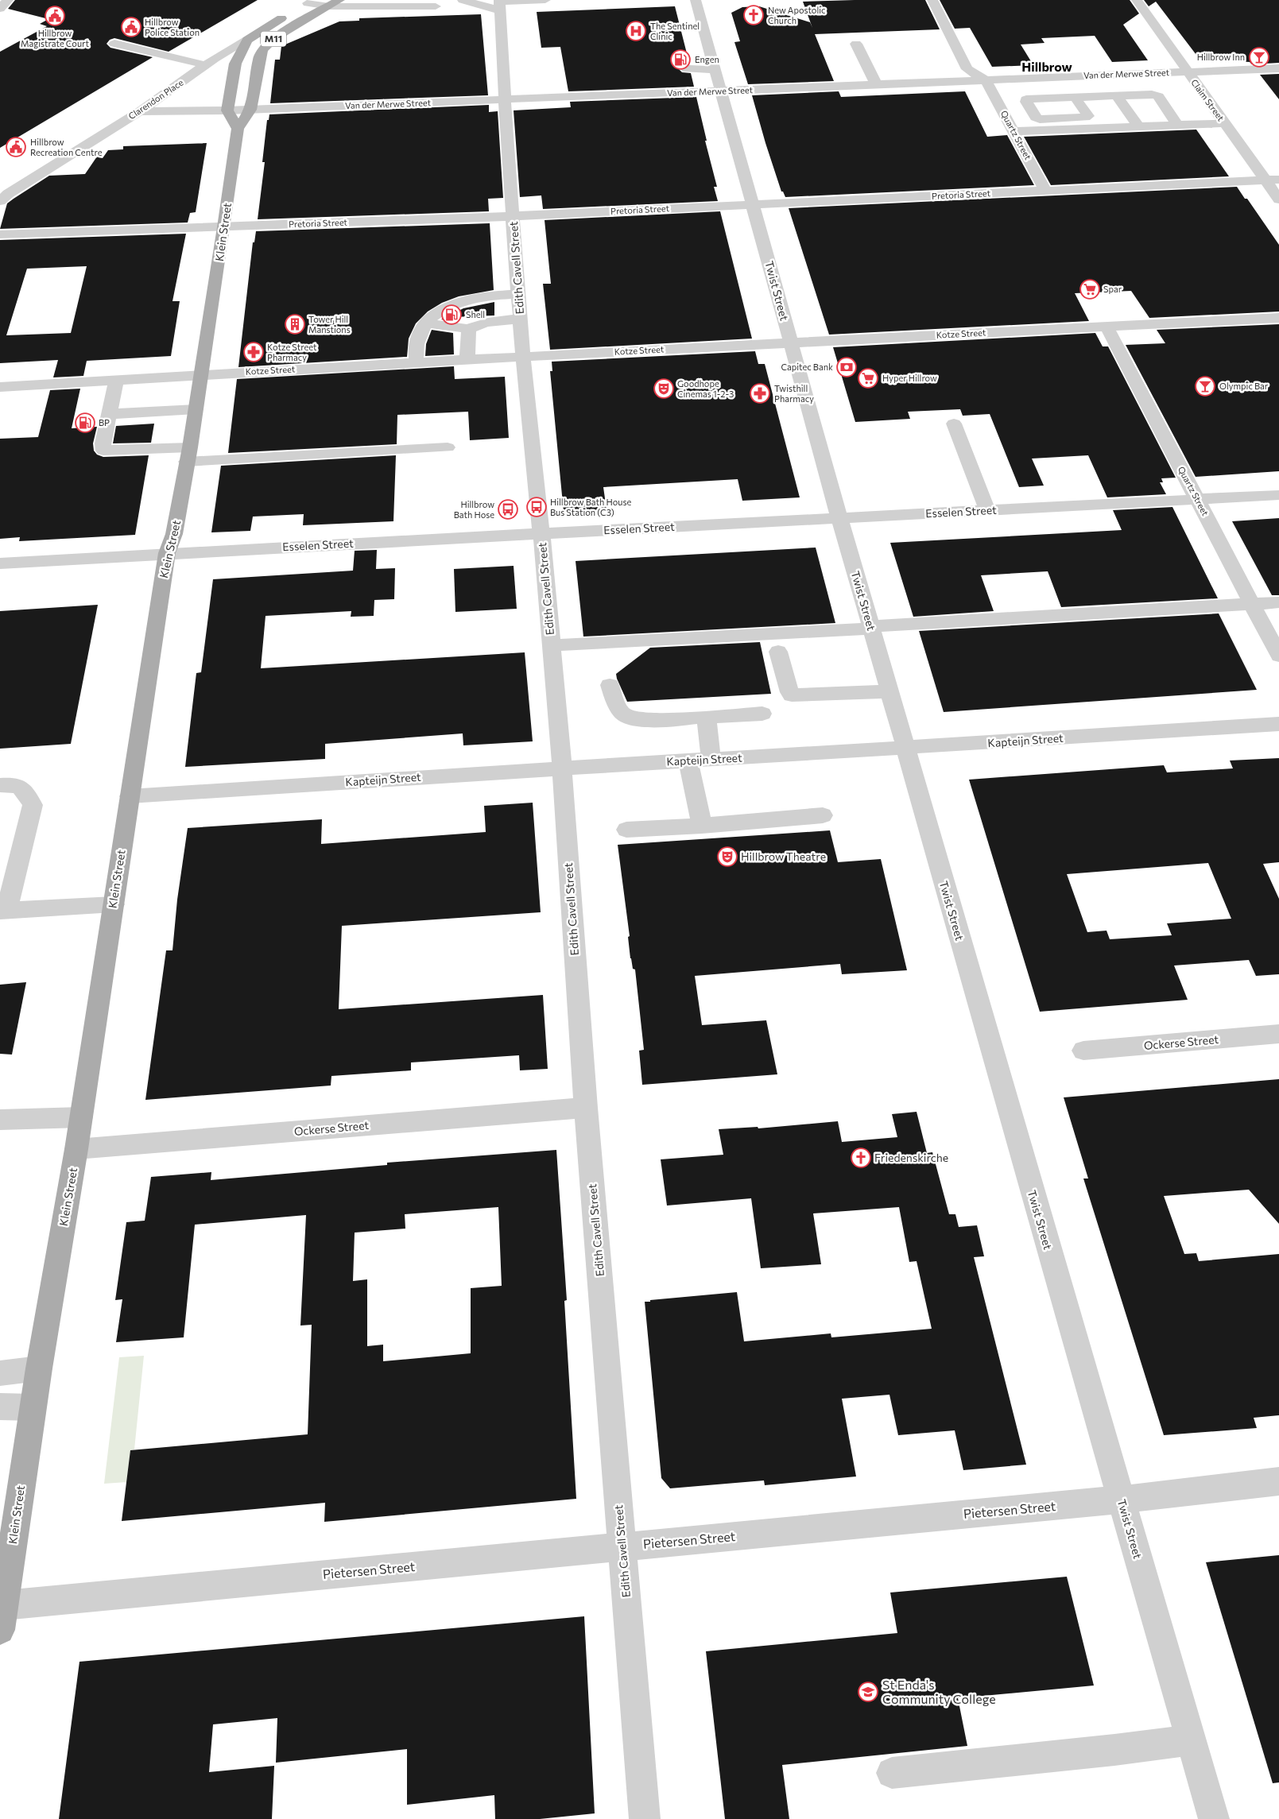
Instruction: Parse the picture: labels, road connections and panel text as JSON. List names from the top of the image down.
{
  "streets": {
    "main road": ["M11", "Clarendon Place", "Klein Street"],
    "street": [
      "Van der Merwe Street",
      "Claim Street",
      "Quartz Street",
      "Pretoria Street",
      "Edith Cavell Street",
      "Twist Street",
      "Kotze Street",
      "Esselen Street",
      "Kapteijn Street",
      "Ockerse Street",
      "Pietersen Street"
    ]
  },
  "crossings": [
    ["M11", "Van der Merwe Street"],
    ["M11", "Klein Street"],
    ["Van der Merwe Street", "Clarendon Place"],
    ["Van der Merwe Street", "Claim Street"],
    ["Van der Merwe Street", "Quartz Street"],
    ["Van der Merwe Street", "Klein Street"],
    ["Van der Merwe Street", "Edith Cavell Street"],
    ["Van der Merwe Street", "Twist Street"],
    ["Claim Street", "Pretoria Street"],
    ["Quartz Street", "Pretoria Street"],
    ["Quartz Street", "Kotze Street"],
    ["Quartz Street", "Esselen Street"],
    ["Pretoria Street", "Klein Street"],
    ["Pretoria Street", "Edith Cavell Street"],
    ["Pretoria Street", "Twist Street"],
    ["Klein Street", "Kotze Street"],
    ["Klein Street", "Esselen Street"],
    ["Klein Street", "Kapteijn Street"],
    ["Klein Street", "Ockerse Street"],
    ["Klein Street", "Pietersen Street"],
    ["Edith Cavell Street", "Kotze Street"],
    ["Edith Cavell Street", "Esselen Street"],
    ["Edith Cavell Street", "Kapteijn Street"],
    ["Edith Cavell Street", "Ockerse Street"],
    ["Edith Cavell Street", "Pietersen Street"],
    ["Twist Street", "Kotze Street"],
    ["Twist Street", "Esselen Street"],
    ["Twist Street", "Kapteijn Street"],
    ["Twist Street", "Pietersen Street"]
  ],
  "districts": ["Hillbrow"],
  "places": {
    "church": ["New Apostolic Church", "Friedenskirche"],
    "public building": ["Hillbrow Magistrate Court", "Hillbrow Police Station", "Hillbrow Recreation Centre"],
    "hospital": ["The Sentinel Clinic"],
    "bar": ["Hillbrow Inn", "Olympic Bar"],
    "fuel station": ["Engen", "Shell", "BP"],
    "supermarket": ["Spar", "Hyper Hillrow"],
    "building": ["Tower Hill Manstions"],
    "pharmacy": ["Kotze Street Pharmacy", "Twisthill Pharmacy"],
    "bank": ["Capitec Bank"],
    "theatre": ["Goodhope Cinemas 1-2-3", "Hillbrow Theatre"],
    "bus stop": ["Hillbrow Bath House Bus Station (C3)", "Hillbrow Bath Hose"],
    "school or university": ["St Enda's Community College"]
  }
}
